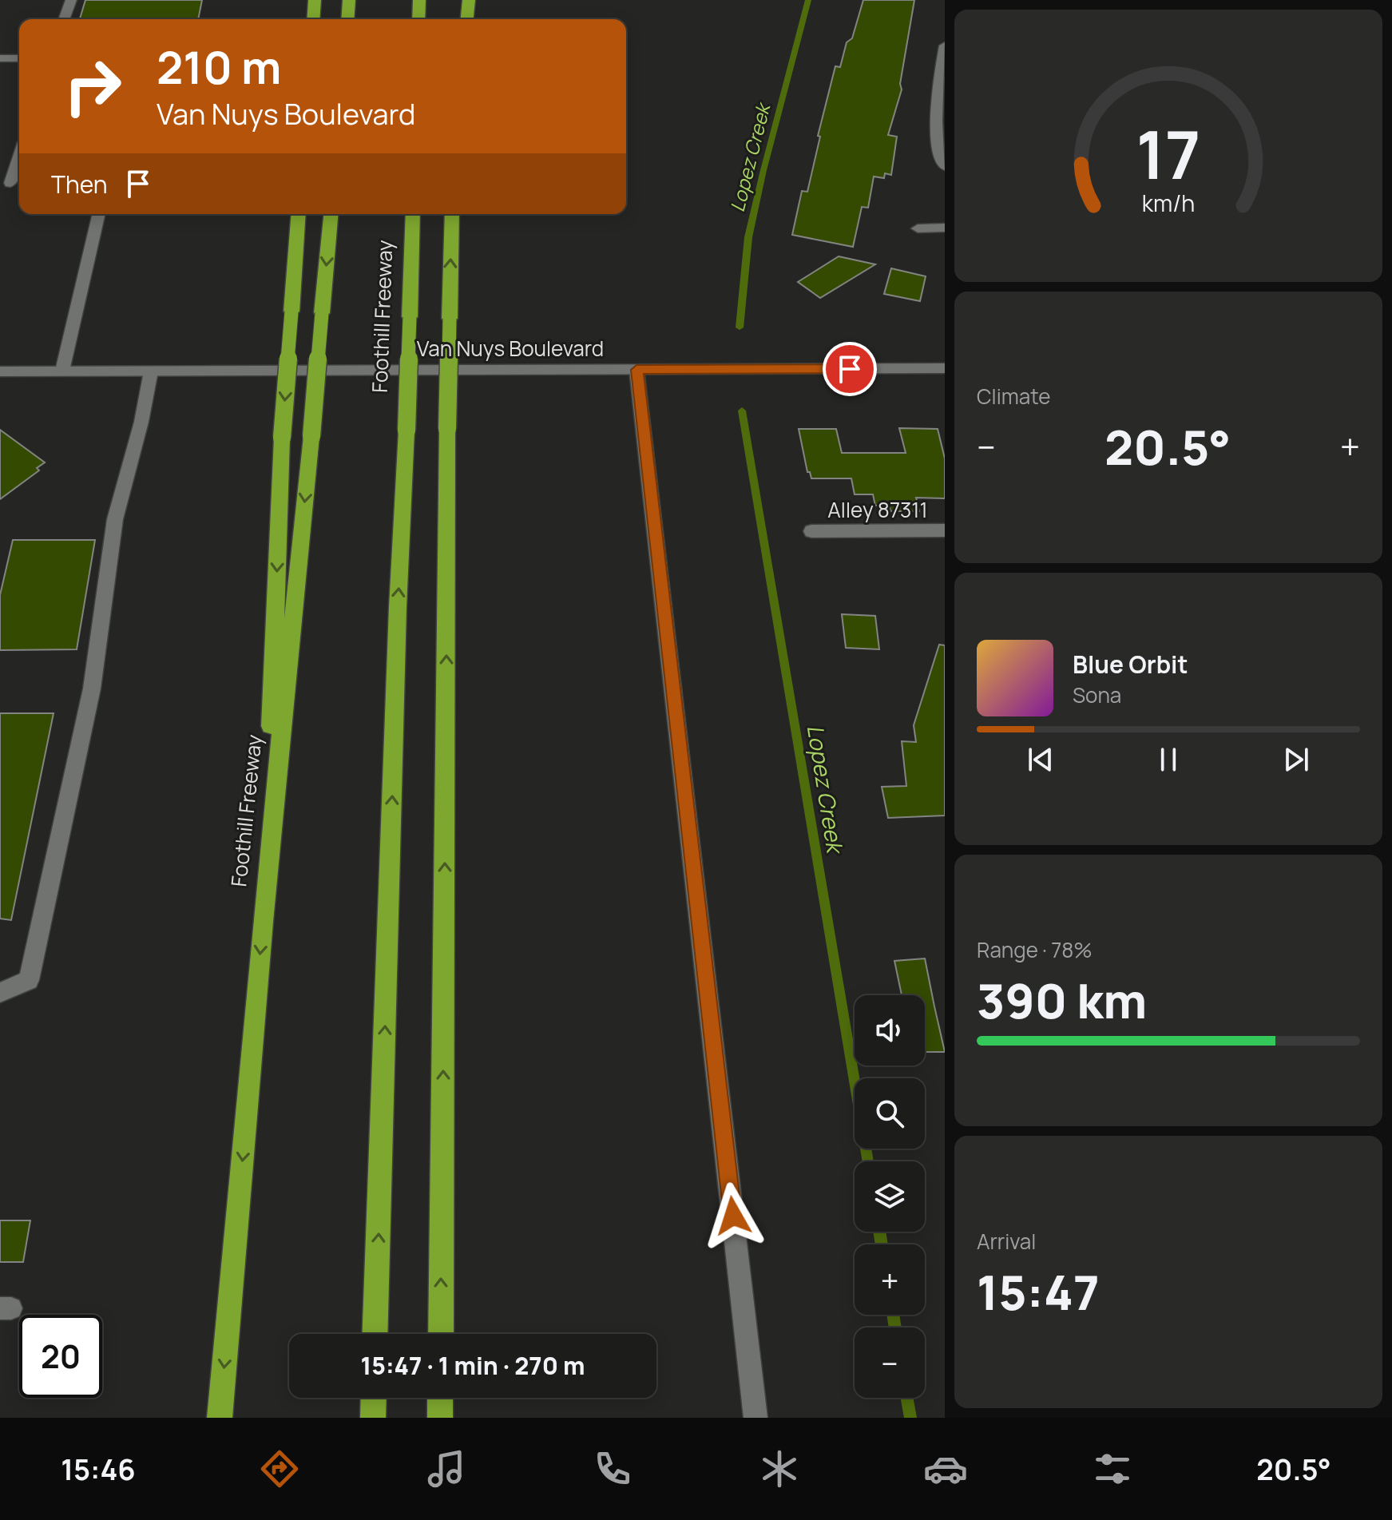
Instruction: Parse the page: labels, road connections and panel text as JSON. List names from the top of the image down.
{
  "streets": {
    "highway": ["Foothill Freeway"],
    "street": ["Van Nuys Boulevard", "Alley 87311"]
  },
  "water": ["Lopez Creek"],
  "page": {
    "turn": ["210 m", "Van Nuys Boulevard"],
    "then": "Then",
    "tile": [
      "Climate",
      ["Range · 78%", "390 km"],
      ["Arrival", "15:47"]
    ],
    "heat": ["−", "20.5°", "+"],
    "song": ["Blue Orbit", "Sona"],
    "map_buttons": ["+", "−"],
    "limit": "20",
    "trip": "15:47 · 1 min · 270 m",
    "tabs": ["15:46", "20.5°"],
    "gauge": ["17", "km/h"]
  }
}
